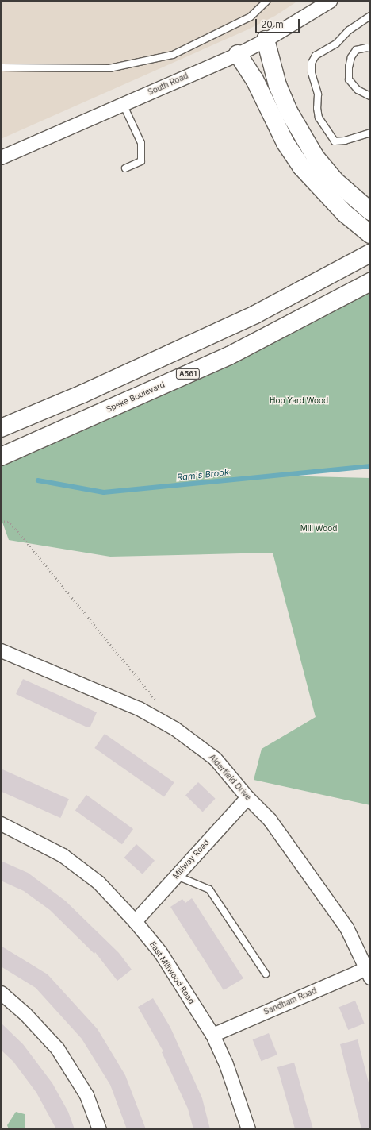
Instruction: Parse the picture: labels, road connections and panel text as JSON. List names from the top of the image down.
{
  "streets": {
    "highway": ["A561", "Speke Boulevard"],
    "street": [
      "South Road",
      "Alderfield Drive",
      "Millway Road",
      "East Millwood Road",
      "Sandham Road"
    ]
  },
  "crossings": [
    ["Alderfield Drive", "Millway Road"],
    ["Alderfield Drive", "Sandham Road"],
    ["Millway Road", "East Millwood Road"],
    ["East Millwood Road", "Sandham Road"]
  ],
  "water": ["Ram's Brook"],
  "parks": ["Hop Yard Wood", "Mill Wood"],
  "scale_bar": "20 m"
}
